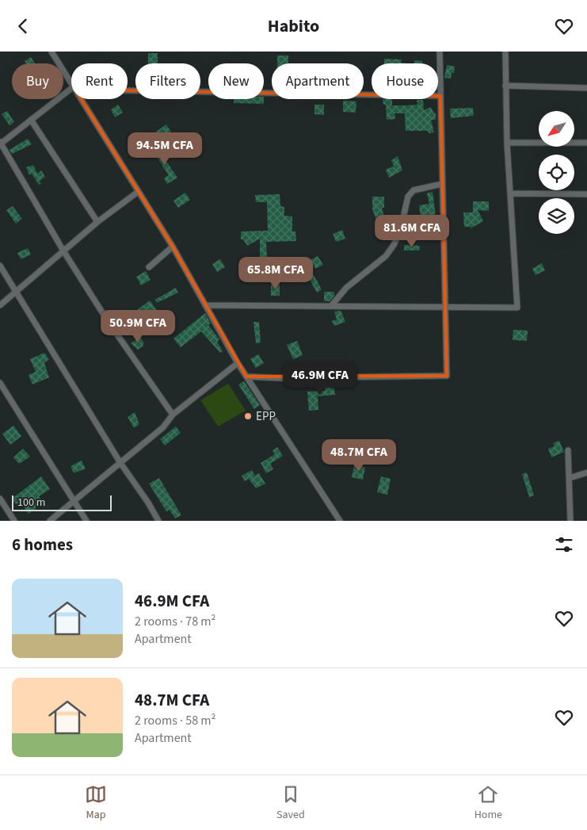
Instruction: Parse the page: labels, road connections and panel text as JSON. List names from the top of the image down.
{
  "places": ["EPP"],
  "scale_bar": "100 m",
  "north": "bottom left",
  "page": {
    "header": "Habito",
    "chip": [
      "Buy",
      "Rent",
      "Filters",
      "New",
      "Apartment",
      "House"
    ],
    "price": [
      "94.5M CFA",
      "81.6M CFA",
      "65.8M CFA",
      "50.9M CFA",
      "46.9M CFA",
      "48.7M CFA"
    ],
    "scale": "100 m",
    "heading": "6 homes",
    "list": [
      {
        "name": "46.9M CFA",
        "note": "2 rooms · 78 m² · Apartment"
      },
      {
        "name": "48.7M CFA",
        "note": "2 rooms · 58 m² · Apartment"
      }
    ],
    "tabs": ["Map", "Saved", "Home"]
  }
}
